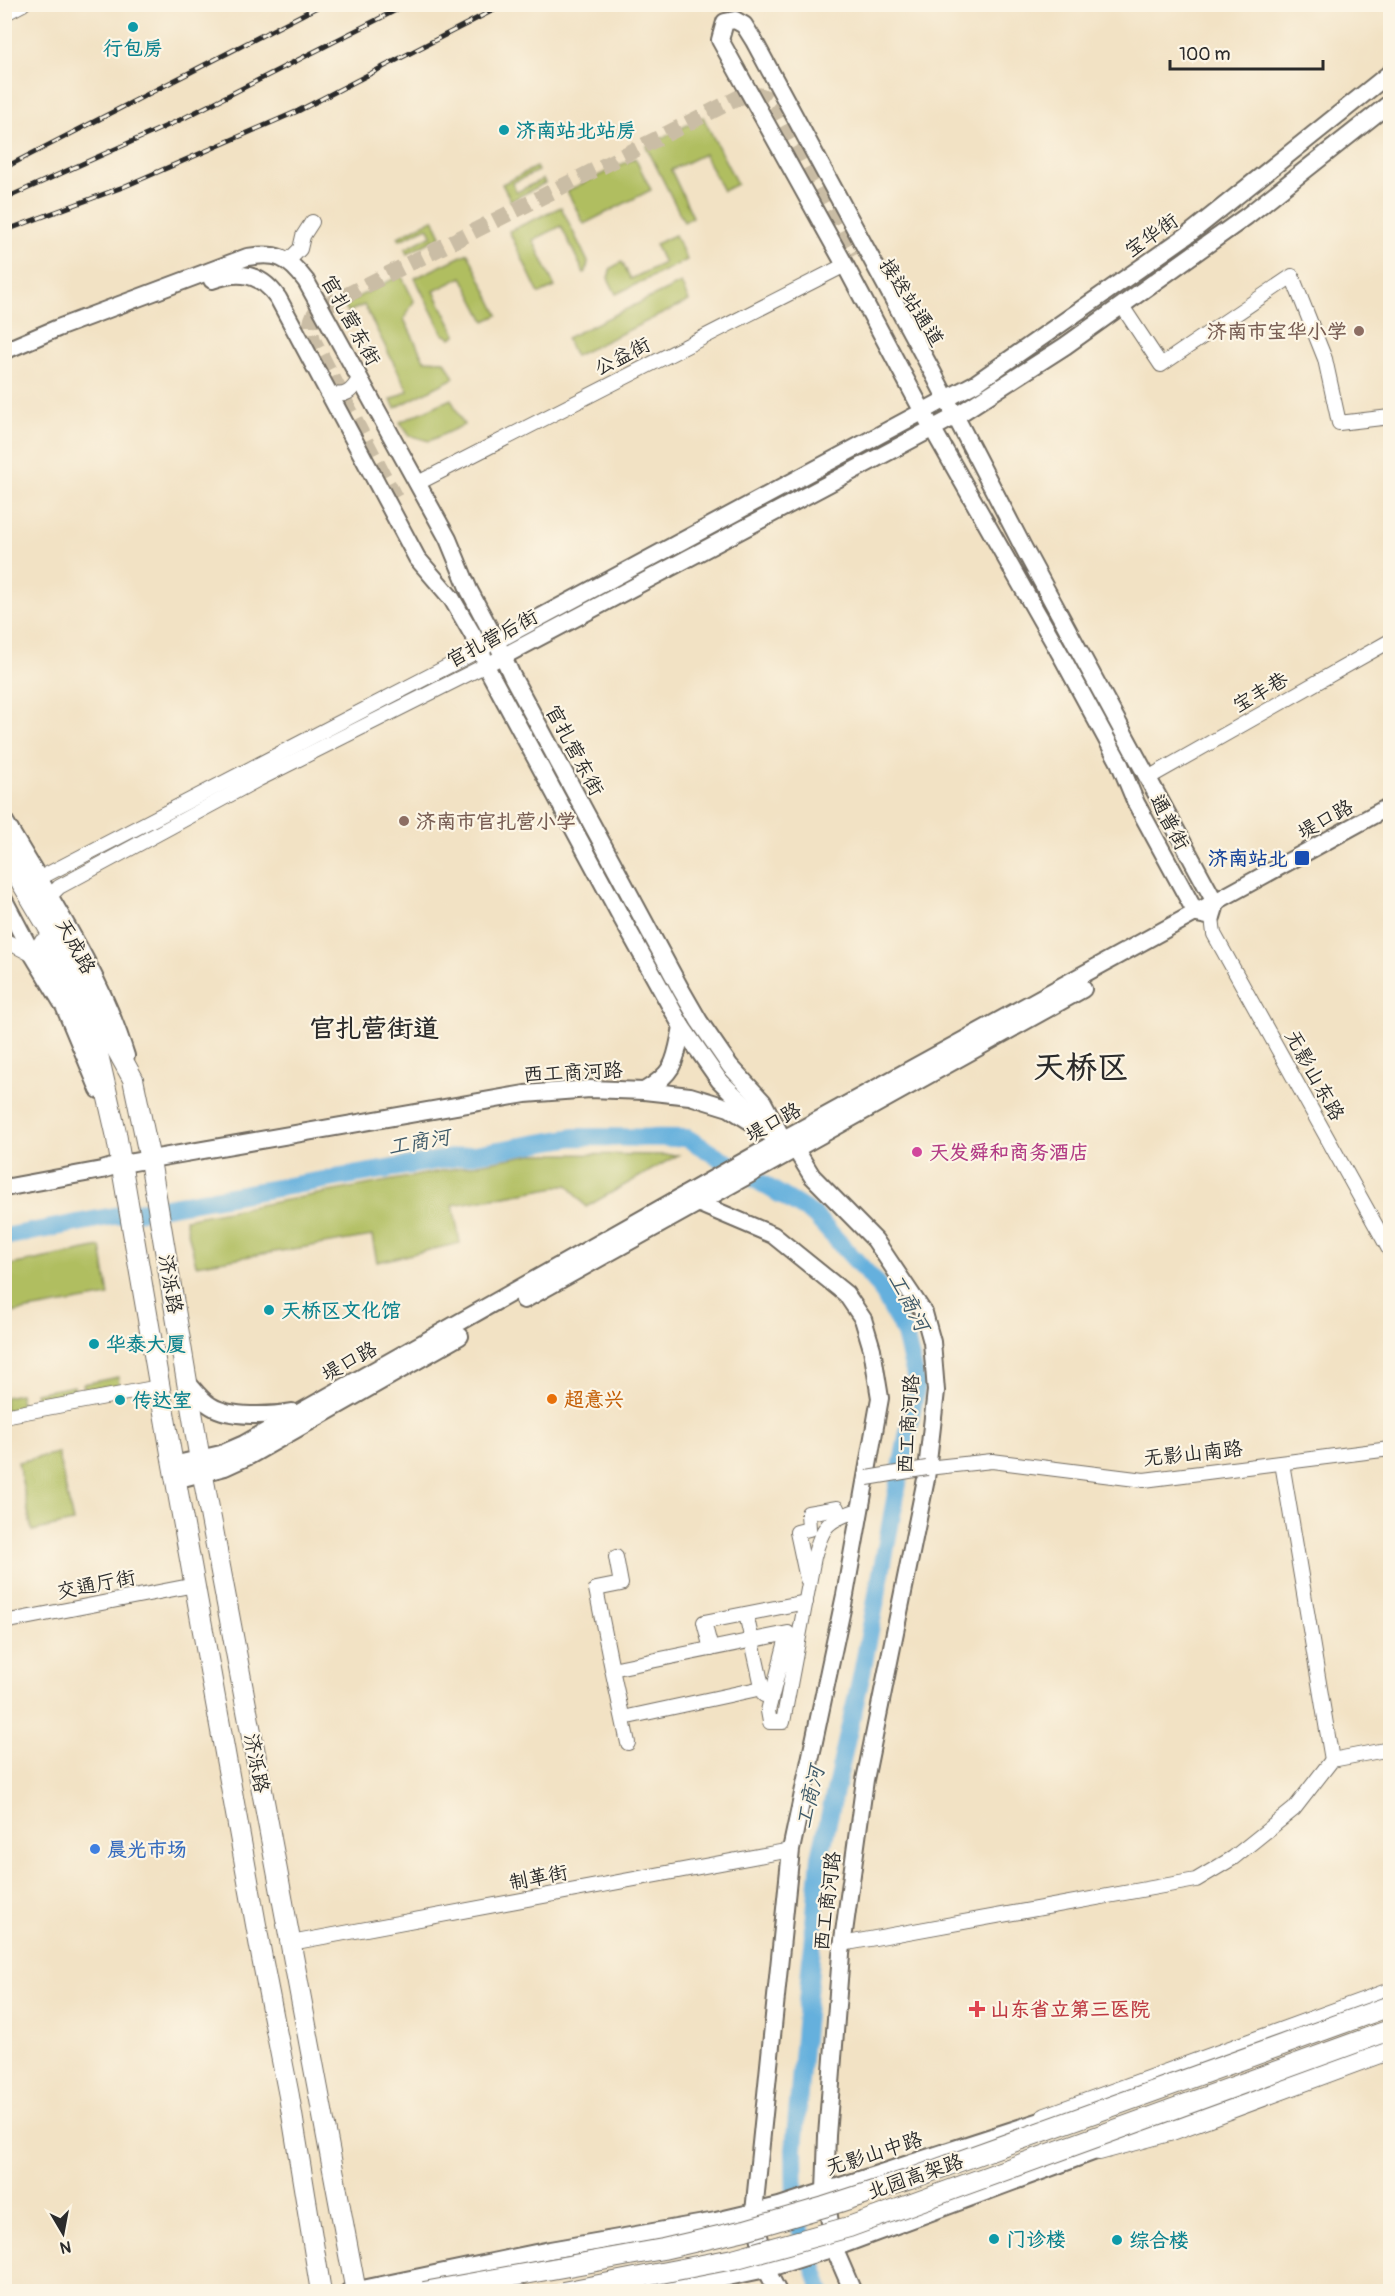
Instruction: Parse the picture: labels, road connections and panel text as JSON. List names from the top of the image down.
{
  "streets": {
    "highway": ["天成路", "济泺路", "北园高架路"],
    "main road": [
      "宝华街",
      "接送站通道",
      "官扎营东街",
      "官扎营后街",
      "堤口路",
      "通普街",
      "西工商河路",
      "无影山中路"
    ],
    "street": [
      "公益街",
      "宝丰巷",
      "无影山东路",
      "无影山南路",
      "交通厅街",
      "制革街"
    ]
  },
  "crossings": [
    ["宝华街", "官扎营后街"],
    ["宝华街", "通普街"],
    ["接送站通道", "公益街"],
    ["接送站通道", "通普街"],
    ["官扎营东街", "公益街"],
    ["官扎营东街", "官扎营后街"],
    ["官扎营东街", "堤口路"],
    ["官扎营东街", "西工商河路"],
    ["公益街", "通普街"],
    ["官扎营后街", "通普街"],
    ["官扎营后街", "天成路"],
    ["宝丰巷", "通普街"],
    ["堤口路", "通普街"],
    ["堤口路", "西工商河路"],
    ["堤口路", "无影山东路"],
    ["堤口路", "济泺路"],
    ["通普街", "无影山东路"],
    ["天成路", "西工商河路"],
    ["天成路", "济泺路"],
    ["西工商河路", "济泺路"],
    ["西工商河路", "无影山南路"],
    ["西工商河路", "制革街"],
    ["西工商河路", "无影山中路"],
    ["济泺路", "交通厅街"],
    ["济泺路", "制革街"],
    ["济泺路", "无影山中路"],
    ["无影山中路", "北园高架路"]
  ],
  "districts": ["官扎营街道", "天桥区"],
  "water": ["工商河"],
  "places": {
    "other": [
      "行包房",
      "济南站北站房",
      "济南市宝华小学",
      "济南市官扎营小学",
      "天发舜和商务酒店",
      "天桥区文化馆",
      "华泰大厦",
      "超意兴",
      "传达室",
      "晨光市场",
      "门诊楼",
      "综合楼"
    ],
    "transit": ["济南站北"],
    "health": ["山东省立第三医院"]
  },
  "scale_bar": "100 m",
  "north": "bottom"
}
